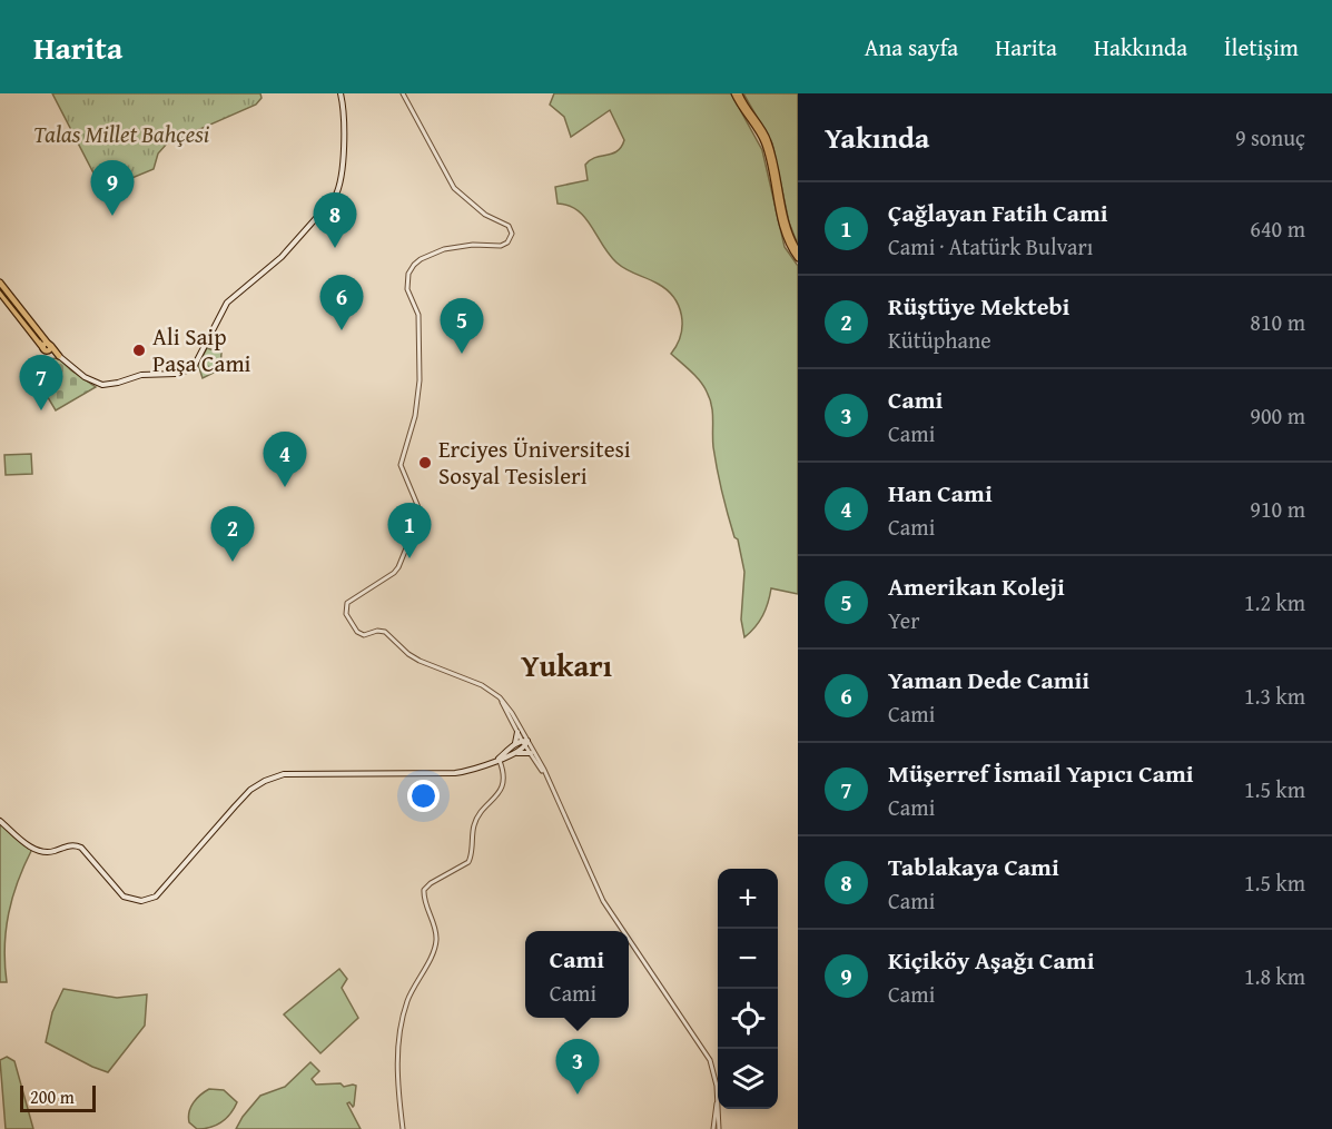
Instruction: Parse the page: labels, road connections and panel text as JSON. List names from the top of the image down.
{
  "districts": ["Yukarı"],
  "parks": ["Talas Millet Bahçesi"],
  "places": ["Ali Saip Paşa Cami", "Erciyes Üniversitesi Sosyal Tesisleri"],
  "scale_bar": "200 m",
  "page": {
    "header": "Harita",
    "nav": [
      "Ana sayfa",
      "Harita",
      "Hakkında",
      "İletişim"
    ],
    "heading": ["Yakında", "9 sonuç"],
    "pins": [
      "9",
      "8",
      "6",
      "5",
      "7",
      "4",
      "1",
      "2",
      "3"
    ],
    "list": [
      {
        "mark": "1",
        "name": "Çağlayan Fatih Cami",
        "note": "Cami · Atatürk Bulvarı",
        "value": "640 m"
      },
      {
        "mark": "2",
        "name": "Rüştüye Mektebi",
        "note": "Kütüphane",
        "value": "810 m"
      },
      {
        "mark": "3",
        "name": "Cami",
        "note": "Cami",
        "value": "900 m"
      },
      {
        "mark": "4",
        "name": "Han Cami",
        "note": "Cami",
        "value": "910 m"
      },
      {
        "mark": "5",
        "name": "Amerikan Koleji",
        "note": "Yer",
        "value": "1.2 km"
      },
      {
        "mark": "6",
        "name": "Yaman Dede Camii",
        "note": "Cami",
        "value": "1.3 km"
      },
      {
        "mark": "7",
        "name": "Müşerref İsmail Yapıcı Cami",
        "note": "Cami",
        "value": "1.5 km"
      },
      {
        "mark": "8",
        "name": "Tablakaya Cami",
        "note": "Cami",
        "value": "1.5 km"
      },
      {
        "mark": "9",
        "name": "Kiçiköy Aşağı Cami",
        "note": "Cami",
        "value": "1.8 km"
      }
    ],
    "map_buttons": ["+", "−"],
    "popup": ["Cami", "Cami"],
    "scale": "200 m"
  }
}
